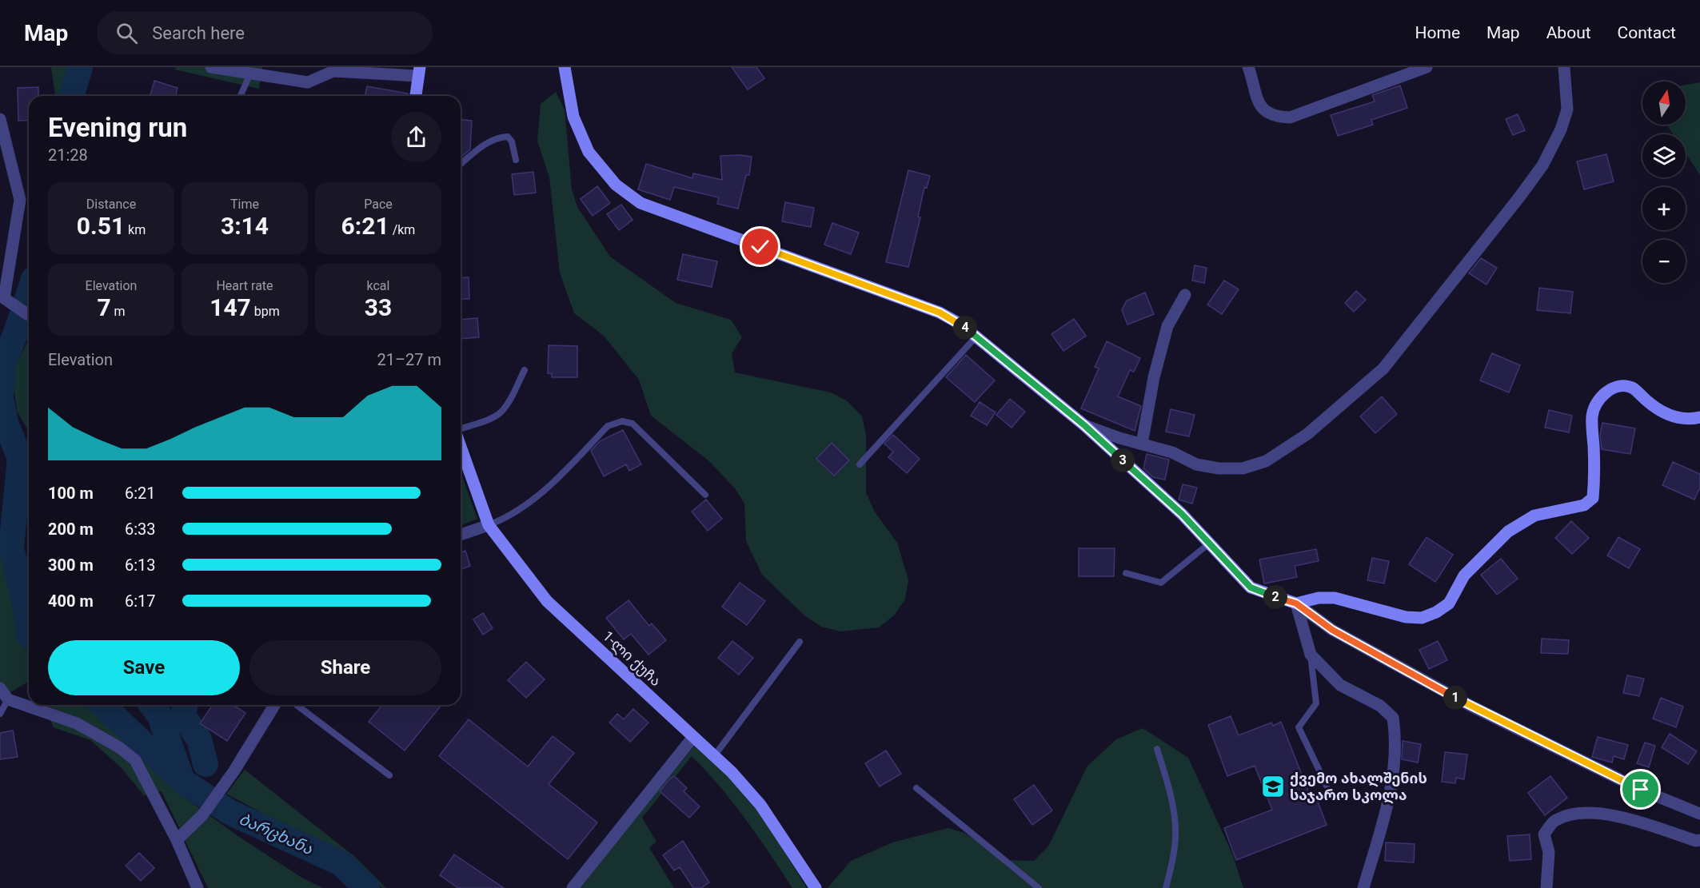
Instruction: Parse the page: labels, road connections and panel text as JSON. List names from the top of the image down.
{
  "streets": {
    "street": ["1-ლი ქუჩა"]
  },
  "water": ["ბარცხანა"],
  "places": {
    "school or university": ["ქვემო ახალშენის საჯარო სკოლა"]
  },
  "north": "top",
  "page": {
    "header": "Map",
    "search": "Search here",
    "nav": [
      "Home",
      "Map",
      "About",
      "Contact"
    ],
    "map_buttons": ["+", "−"],
    "heading": ["Evening run", "21:28"],
    "stats": [
      ["Distance", "0.51 km"],
      ["Time", "3:14"],
      ["Pace", "6:21 /km"],
      ["Elevation", "7 m"],
      ["Heart rate", "147 bpm"],
      ["kcal", "33"]
    ],
    "pins": [
      "4",
      "3",
      "2",
      "1"
    ],
    "chart": ["Elevation", "21–27 m"],
    "list": [
      {
        "name": "100 m",
        "note": "6:21"
      },
      {
        "name": "200 m",
        "note": "6:33"
      },
      {
        "name": "300 m",
        "note": "6:13"
      },
      {
        "name": "400 m",
        "note": "6:17"
      }
    ],
    "buttons": ["Save", "Share"]
  }
}
